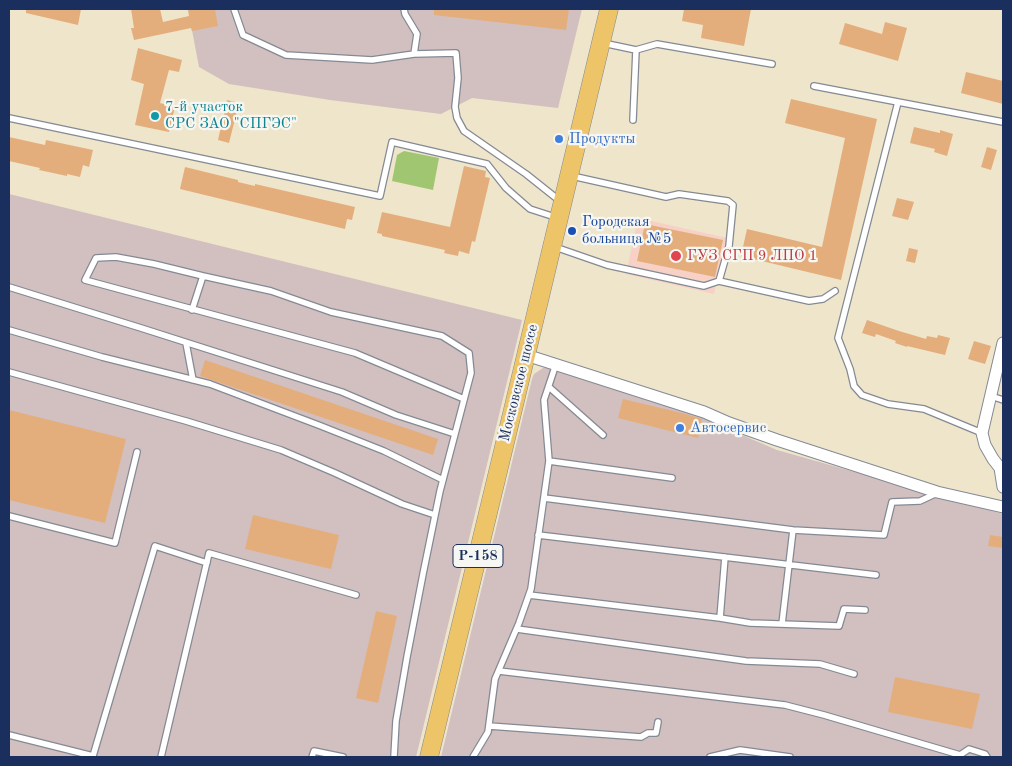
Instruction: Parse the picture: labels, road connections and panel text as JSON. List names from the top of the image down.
{
  "streets": {
    "main road": ["Московское шоссе", "Р-158"]
  },
  "places": [
    "7-й участок СРС ЗАО \"СПГЭС\"",
    "Продукты",
    "Городская больница №5",
    "ГУЗ СГП 9 ЛПО 1",
    "Автосервис"
  ]
}
